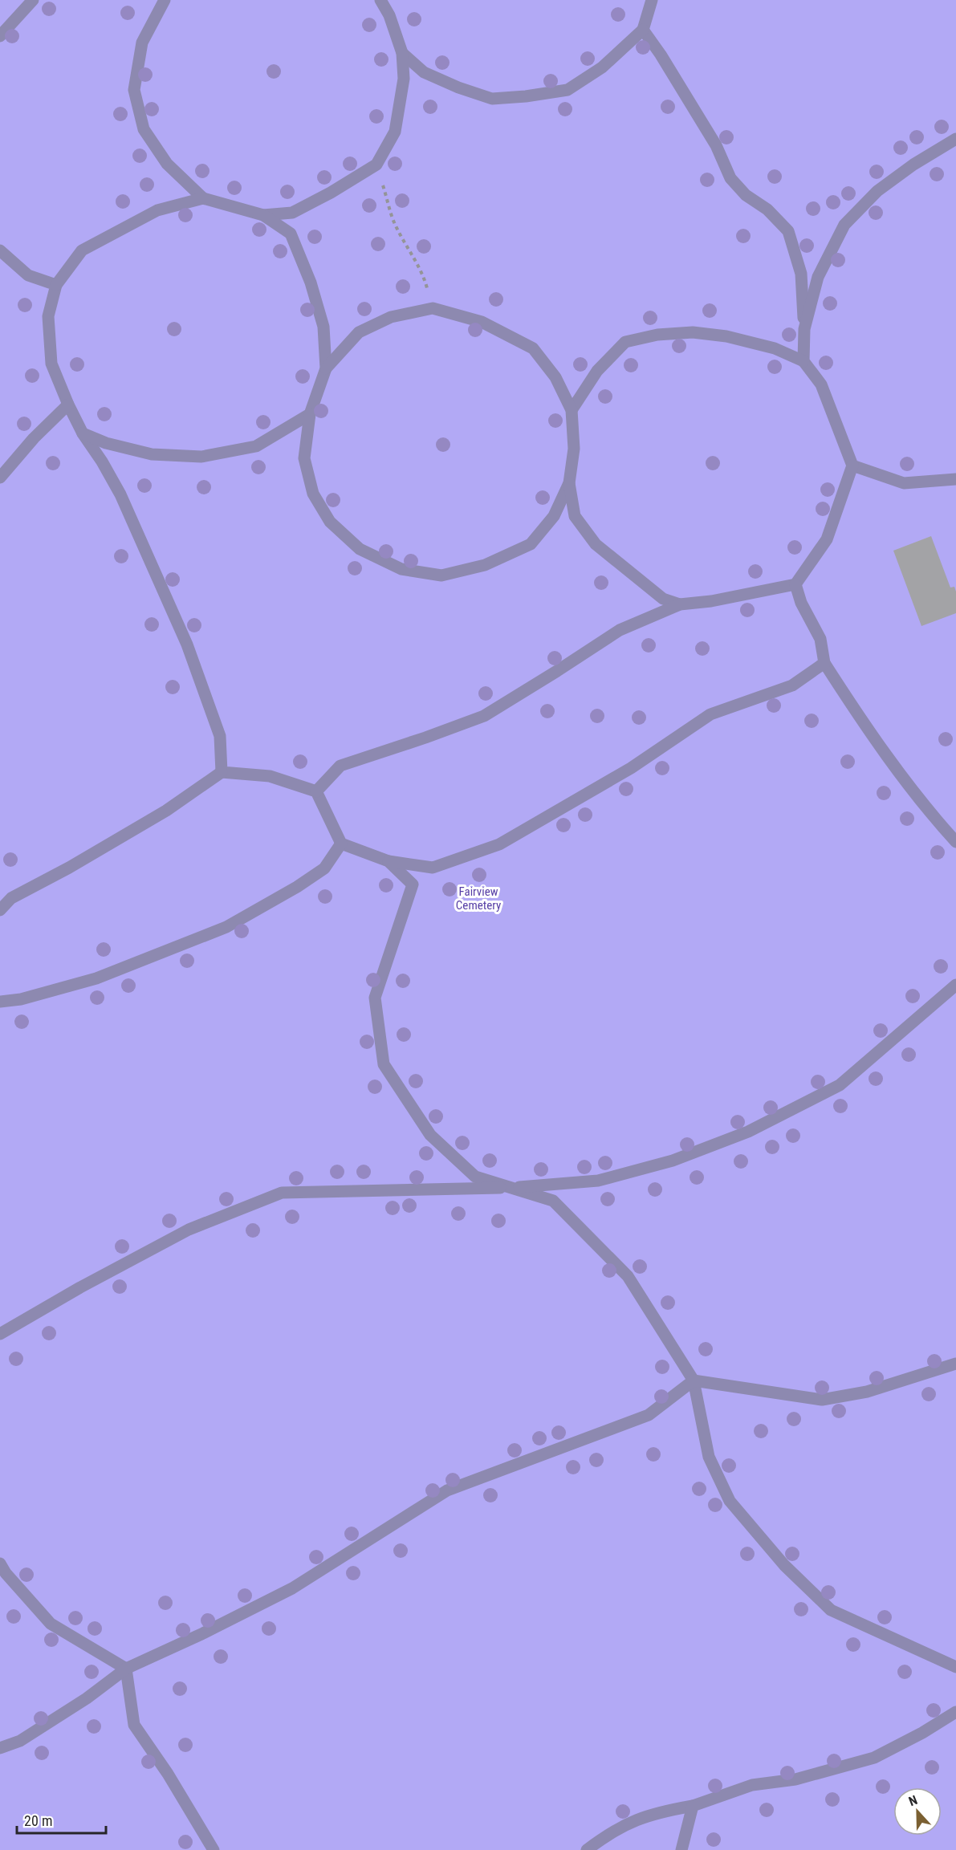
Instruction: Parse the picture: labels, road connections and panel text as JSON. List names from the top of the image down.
{
  "parks": ["Fairview Cemetery"],
  "scale_bar": "20 m",
  "north": "top"
}
